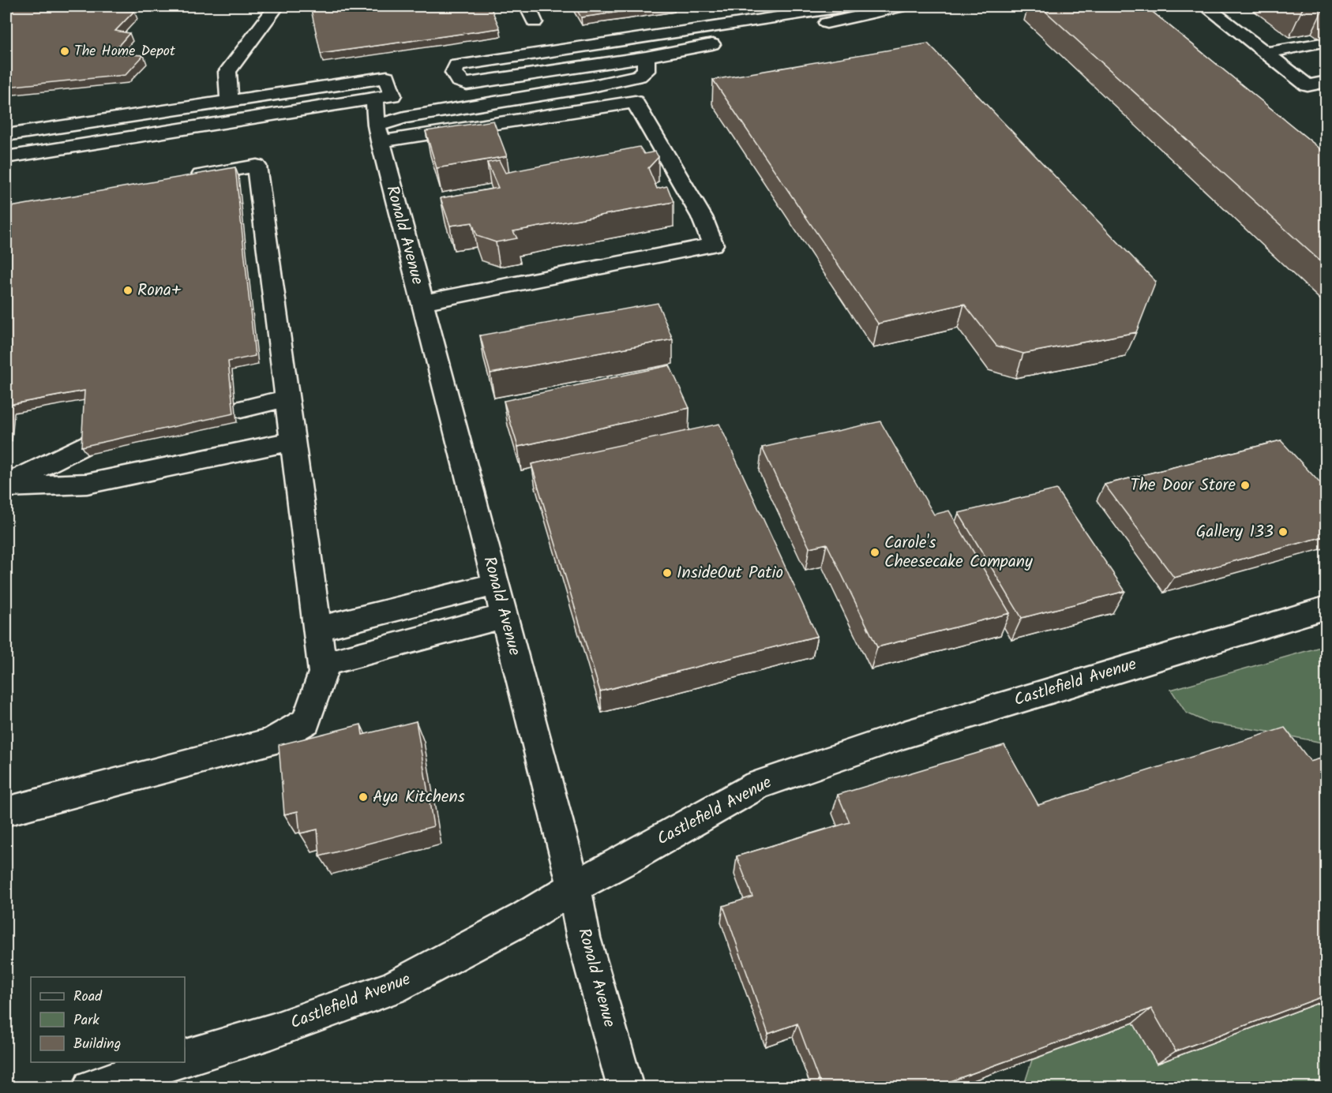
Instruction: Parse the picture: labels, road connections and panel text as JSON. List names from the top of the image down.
{
  "streets": {
    "street": ["Ronald Avenue", "Castlefield Avenue"]
  },
  "crossings": [
    ["Ronald Avenue", "Castlefield Avenue"]
  ],
  "places": [
    "The Home Depot",
    "Rona+",
    "The Door Store",
    "Gallery 133",
    "Carole's Cheesecake Company",
    "InsideOut Patio",
    "Aya Kitchens"
  ],
  "legend": ["Road", "Park", "Building"]
}
